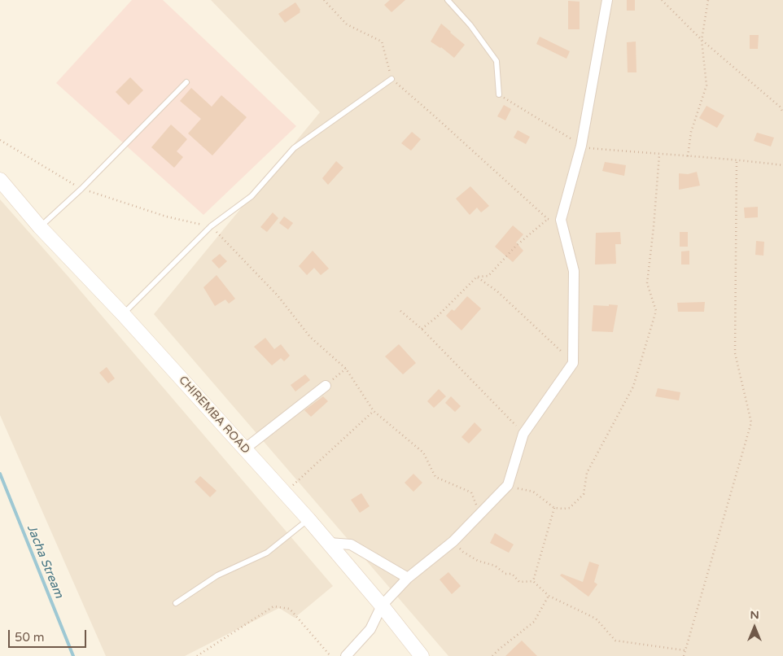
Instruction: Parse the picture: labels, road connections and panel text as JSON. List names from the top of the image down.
{
  "streets": {
    "main road": ["CHIREMBA ROAD"]
  },
  "water": ["Jacha Stream"],
  "scale_bar": "50 m",
  "north": "top"
}
